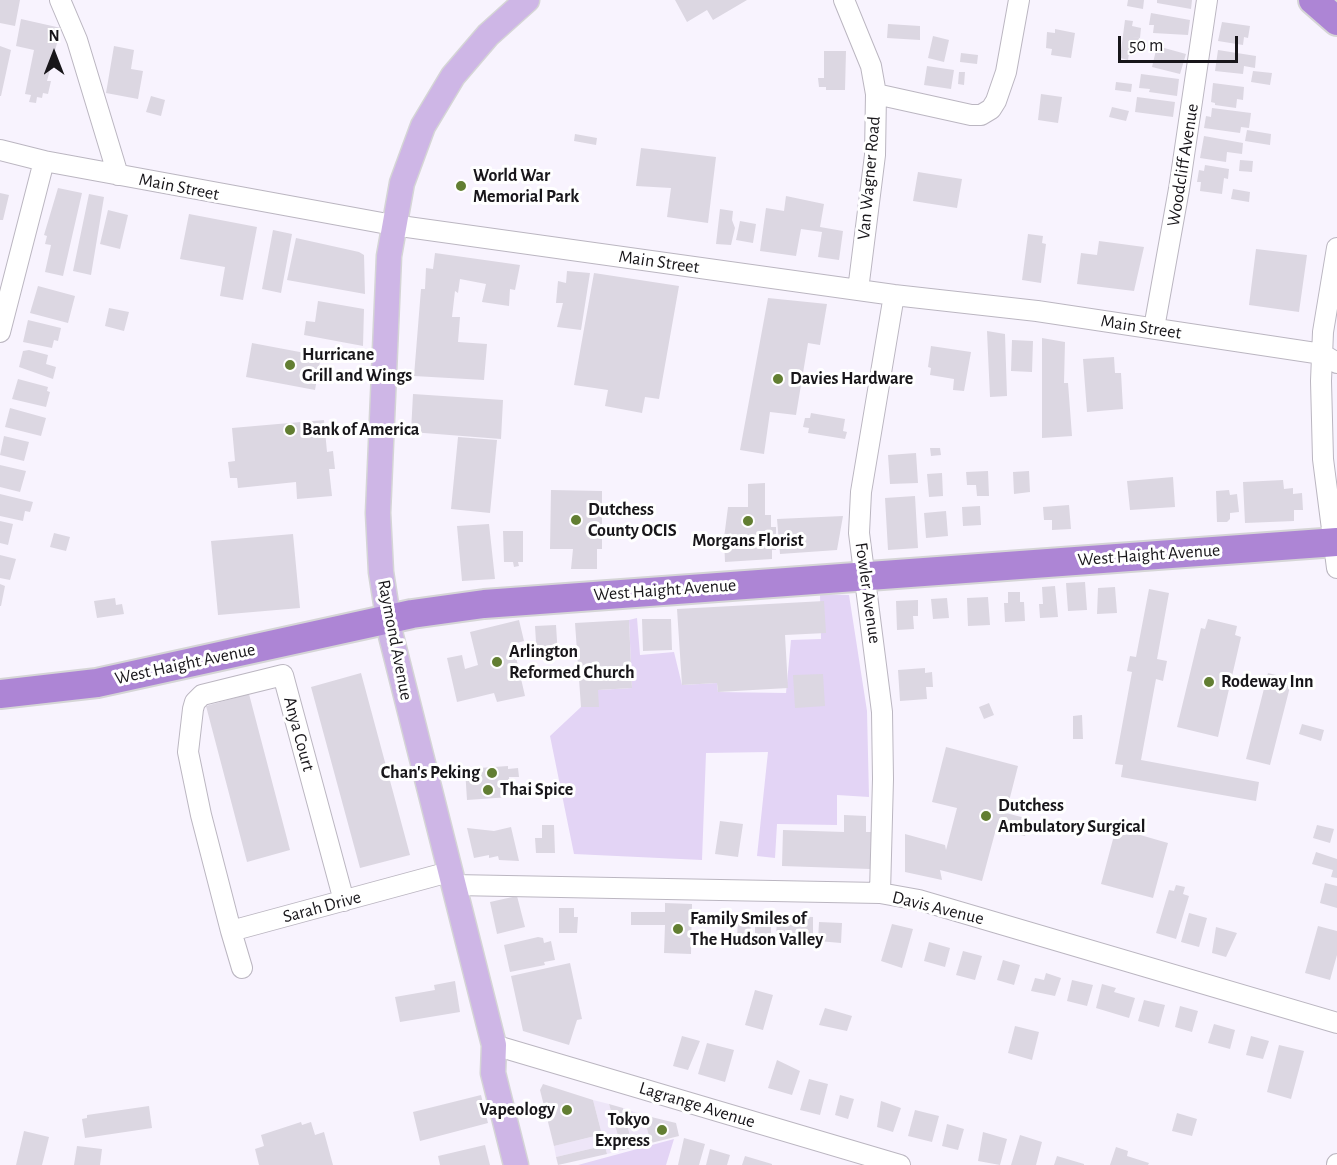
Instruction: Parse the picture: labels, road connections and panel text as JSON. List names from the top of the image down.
{
  "streets": {
    "highway": ["West Haight Avenue"],
    "main road": ["Raymond Avenue"],
    "street": [
      "Woodcliff Avenue",
      "Van Wagner Road",
      "Main Street",
      "Fowler Avenue",
      "Anya Court",
      "Sarah Drive",
      "Davis Avenue",
      "Lagrange Avenue"
    ]
  },
  "crossings": [
    ["Woodcliff Avenue", "Main Street"],
    ["Van Wagner Road", "Main Street"],
    ["Main Street", "Fowler Avenue"],
    ["Main Street", "Raymond Avenue"],
    ["West Haight Avenue", "Fowler Avenue"],
    ["West Haight Avenue", "Raymond Avenue"],
    ["Fowler Avenue", "Davis Avenue"],
    ["Raymond Avenue", "Sarah Drive"],
    ["Raymond Avenue", "Davis Avenue"],
    ["Raymond Avenue", "Lagrange Avenue"],
    ["Anya Court", "Sarah Drive"],
    ["Sarah Drive", "Davis Avenue"]
  ],
  "places": [
    "World War Memorial Park",
    "Hurricane Grill and Wings",
    "Davies Hardware",
    "Bank of America",
    "Dutchess County OCIS",
    "Morgans Florist",
    "Arlington Reformed Church",
    "Rodeway Inn",
    "Chan's Peking",
    "Thai Spice",
    "Dutchess Ambulatory Surgical",
    "Family Smiles of The Hudson Valley",
    "Vapeology",
    "Tokyo Express"
  ],
  "scale_bar": "50 m",
  "north": "top"
}
